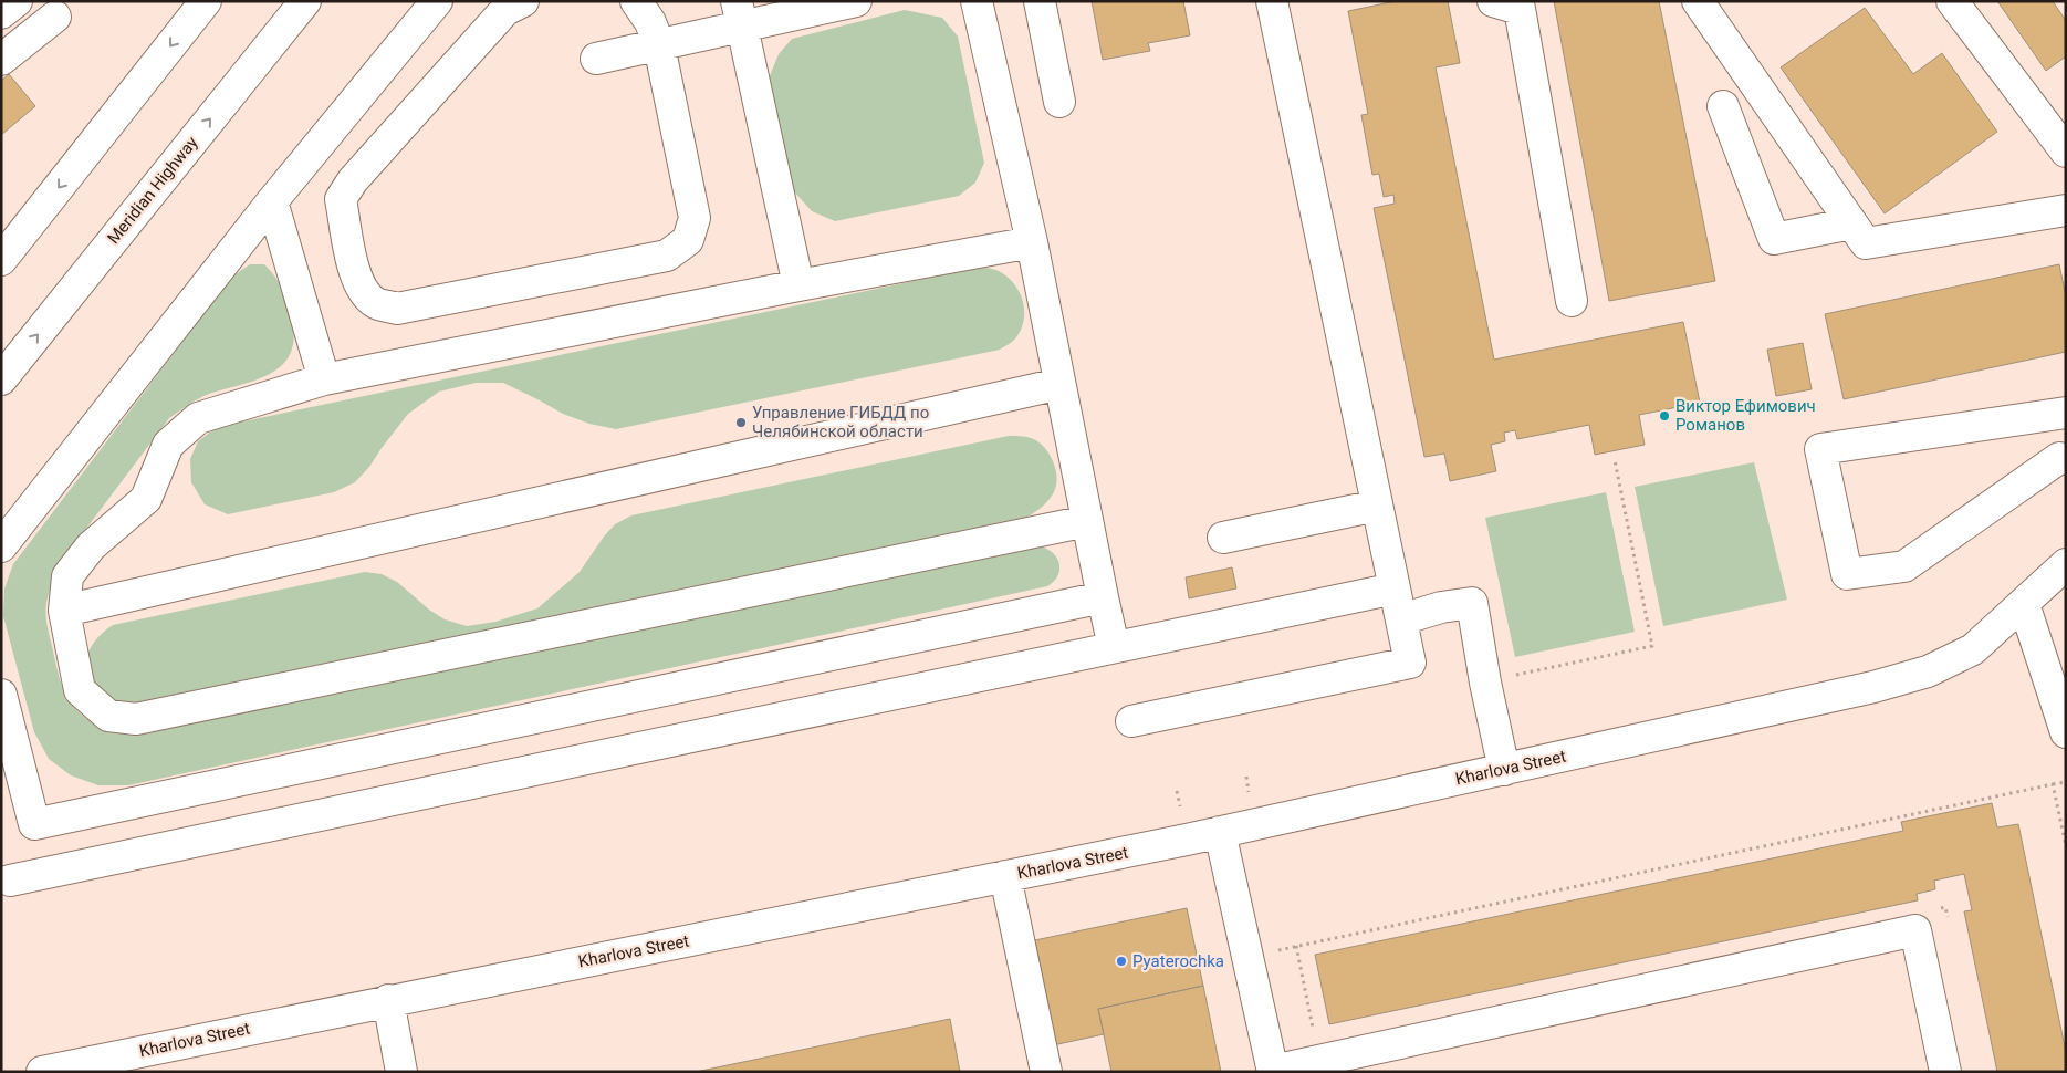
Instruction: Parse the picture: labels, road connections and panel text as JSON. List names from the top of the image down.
{
  "streets": {
    "street": ["Meridian Highway", "Kharlova Street"]
  },
  "places": ["Виктор Ефимович Романов", "Управление ГИБДД по Челябинской области", "Pyaterochka"]
}
